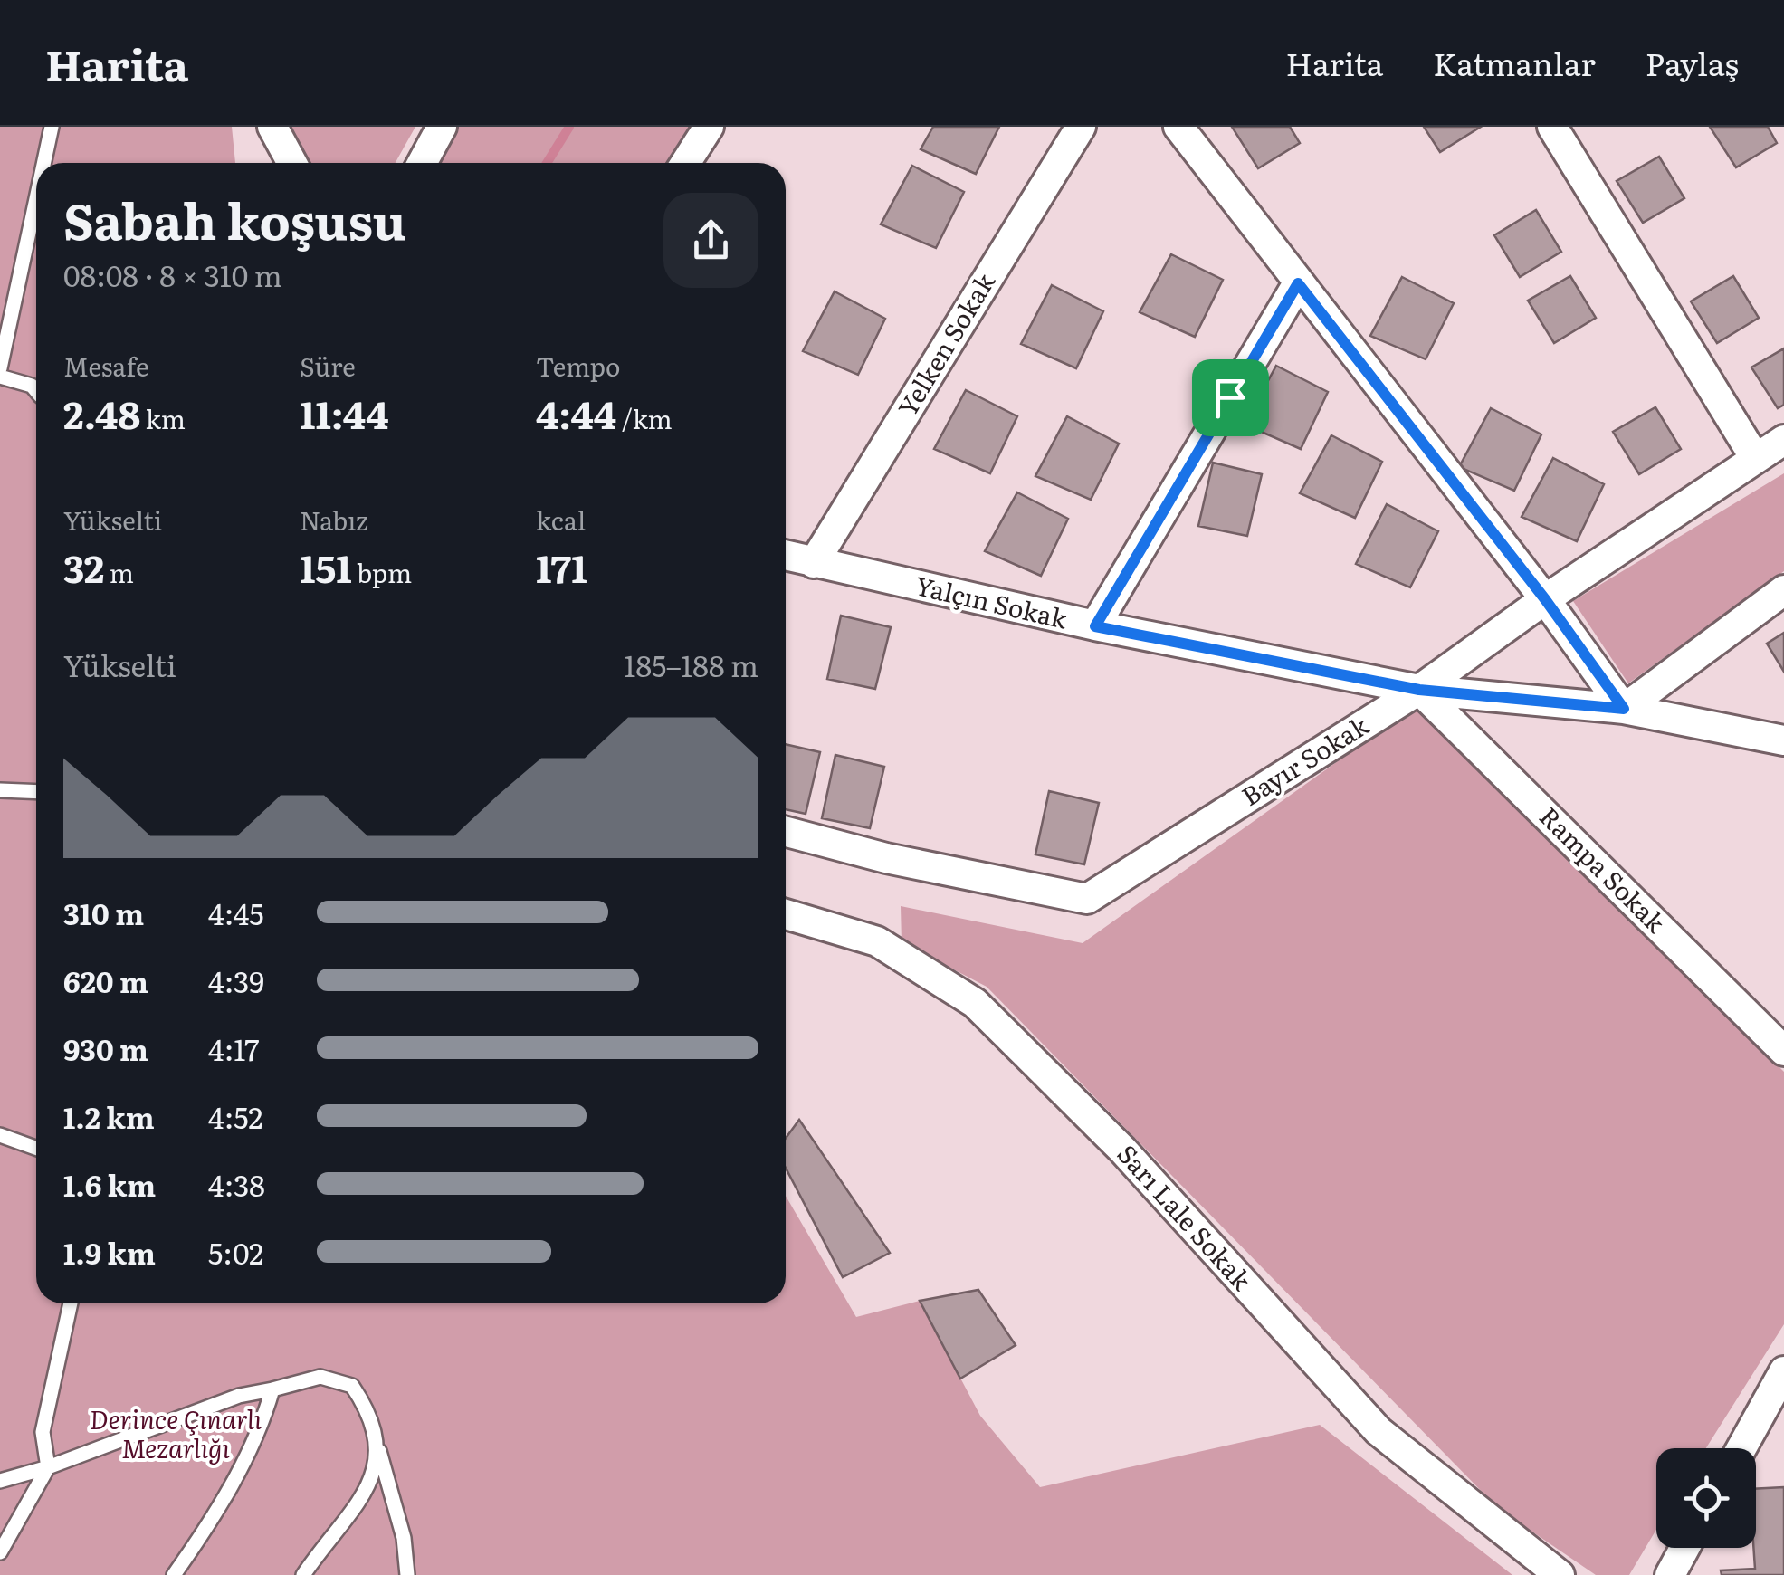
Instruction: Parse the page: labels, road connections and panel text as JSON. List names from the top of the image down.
{
  "streets": {
    "street": [
      "Yelken Sokak",
      "Yalçın Sokak",
      "Bayır Sokak",
      "Rampa Sokak",
      "Sarı Lale Sokak"
    ]
  },
  "crossings": [
    ["Yelken Sokak", "Yalçın Sokak"],
    ["Yalçın Sokak", "Bayır Sokak"],
    ["Yalçın Sokak", "Rampa Sokak"],
    ["Bayır Sokak", "Rampa Sokak"]
  ],
  "parks": ["Derince Çınarlı Mezarlığı"],
  "page": {
    "header": "Harita",
    "nav": ["Harita", "Katmanlar", "Paylaş"],
    "heading": ["Sabah koşusu", "08:08 · 8 × 310 m"],
    "stats": [
      ["Mesafe", "2.48 km"],
      ["Süre", "11:44"],
      ["Tempo", "4:44 /km"],
      ["Yükselti", "32 m"],
      ["Nabız", "151 bpm"],
      ["kcal", "171"]
    ],
    "chart": ["Yükselti", "185–188 m"],
    "list": [
      {
        "name": "310 m",
        "note": "4:45"
      },
      {
        "name": "620 m",
        "note": "4:39"
      },
      {
        "name": "930 m",
        "note": "4:17"
      },
      {
        "name": "1.2 km",
        "note": "4:52"
      },
      {
        "name": "1.6 km",
        "note": "4:38"
      },
      {
        "name": "1.9 km",
        "note": "5:02"
      }
    ]
  }
}
